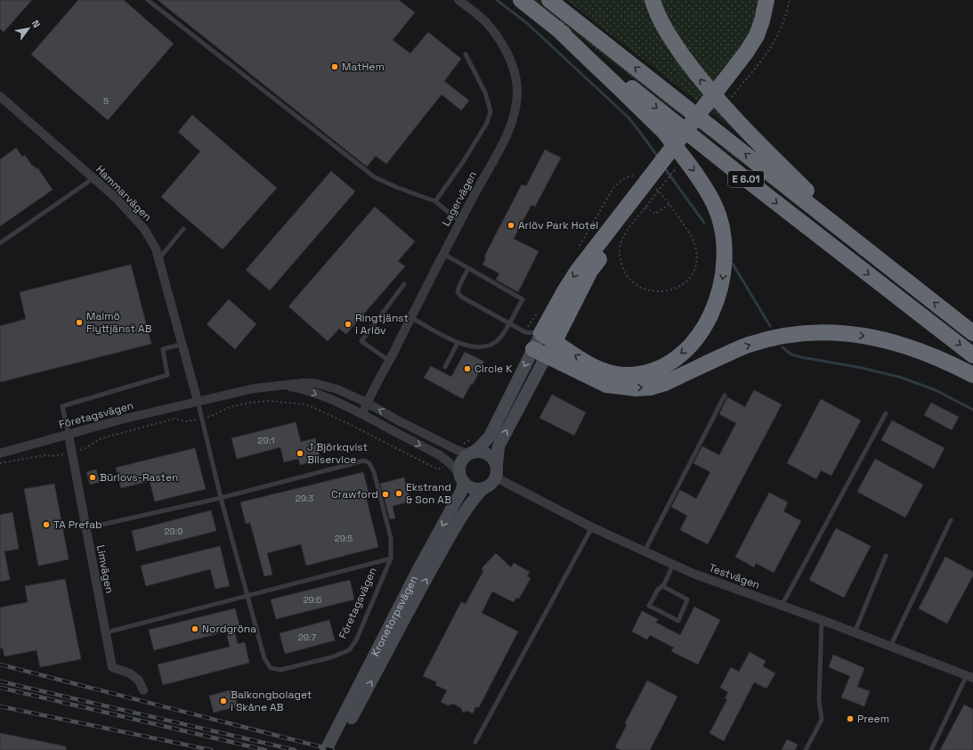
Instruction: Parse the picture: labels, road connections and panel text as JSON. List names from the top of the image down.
{
  "streets": {
    "highway": ["E 6.01"],
    "main road": ["Kronetorpsvägen"],
    "street": [
      "Hammarvägen",
      "Lagervägen",
      "Företagsvägen",
      "Limvägen",
      "Testvägen"
    ]
  },
  "crossings": [
    ["Hammarvägen", "Företagsvägen"],
    ["Lagervägen", "Företagsvägen"],
    ["Företagsvägen", "Limvägen"],
    ["Företagsvägen", "Testvägen"],
    ["Företagsvägen", "Kronetorpsvägen"],
    ["Testvägen", "Kronetorpsvägen"]
  ],
  "places": [
    "MatHem",
    "Arlöv Park Hotel",
    "Malmö Flyttjänst AB",
    "Ringtjänst i Arlöv",
    "Circle K",
    "J Björkqvist Bilservice",
    "Bürlovs-Rasten",
    "Ekstrand & Son AB",
    "Crawford",
    "TA Prefab",
    "Nordgröna",
    "Balkongbolaget i Skåne AB",
    "Preem"
  ],
  "house_numbers": [
    "5",
    "29:1",
    "29:3",
    "29:9",
    "29:5",
    "29:6",
    "29:7"
  ],
  "north": "top right"
}
